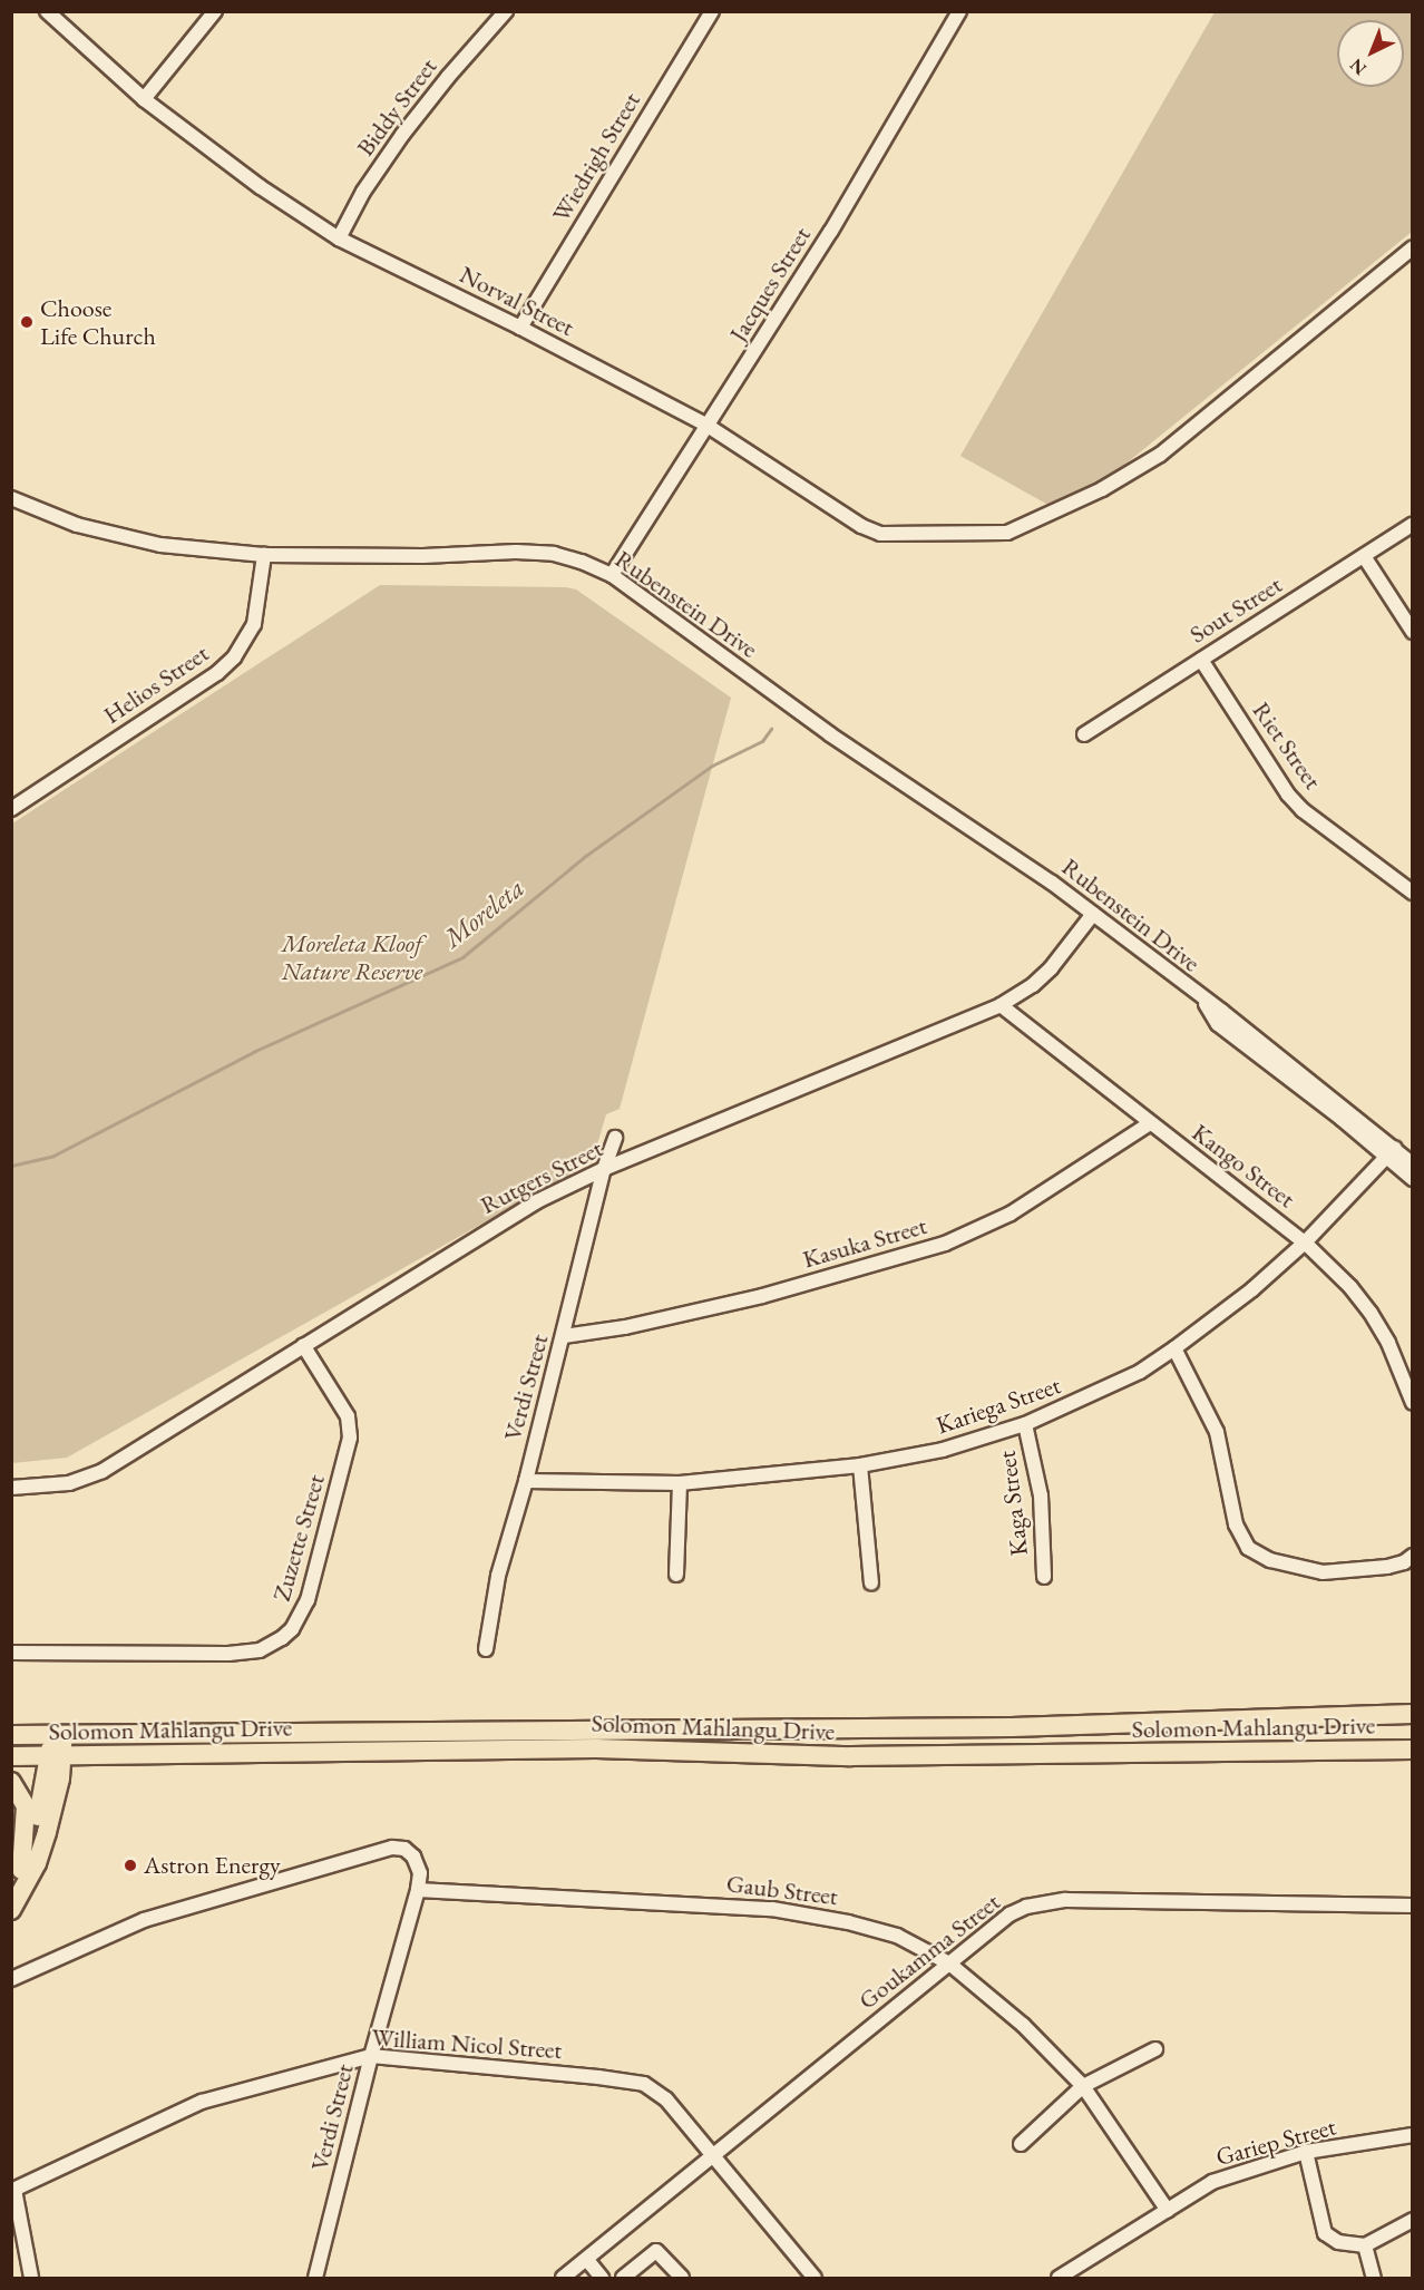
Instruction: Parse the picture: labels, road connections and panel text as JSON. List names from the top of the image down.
{
  "streets": {
    "main road": ["Solomon Mahlangu Drive"],
    "street": [
      "Biddy Street",
      "Wiedrigh Street",
      "Jacques Street",
      "Norval Street",
      "Rubenstein Drive",
      "Sout Street",
      "Helios Street",
      "Riet Street",
      "Kango Street",
      "Rutgers Street",
      "Kasuka Street",
      "Verdi Street",
      "Kariega Street",
      "Kaga Street",
      "Zuzette Street",
      "Gaub Street",
      "Goukamma Street",
      "William Nicol Street",
      "Gariep Street"
    ]
  },
  "crossings": [
    ["Biddy Street", "Norval Street"],
    ["Wiedrigh Street", "Norval Street"],
    ["Jacques Street", "Norval Street"],
    ["Jacques Street", "Rubenstein Drive"],
    ["Rubenstein Drive", "Helios Street"],
    ["Rubenstein Drive", "Rutgers Street"],
    ["Rubenstein Drive", "Kariega Street"],
    ["Sout Street", "Riet Street"],
    ["Kango Street", "Rutgers Street"],
    ["Kango Street", "Kasuka Street"],
    ["Kango Street", "Kariega Street"],
    ["Rutgers Street", "Verdi Street"],
    ["Rutgers Street", "Zuzette Street"],
    ["Kasuka Street", "Verdi Street"],
    ["Verdi Street", "Kariega Street"],
    ["Verdi Street", "Gaub Street"],
    ["Verdi Street", "William Nicol Street"],
    ["Kariega Street", "Kaga Street"],
    ["Gaub Street", "Goukamma Street"],
    ["Gaub Street", "Gariep Street"],
    ["Goukamma Street", "William Nicol Street"]
  ],
  "water": ["Moreleta"],
  "parks": ["Moreleta Kloof Nature Reserve"],
  "places": ["Choose Life Church", "Astron Energy"],
  "north": "bottom left"
}
